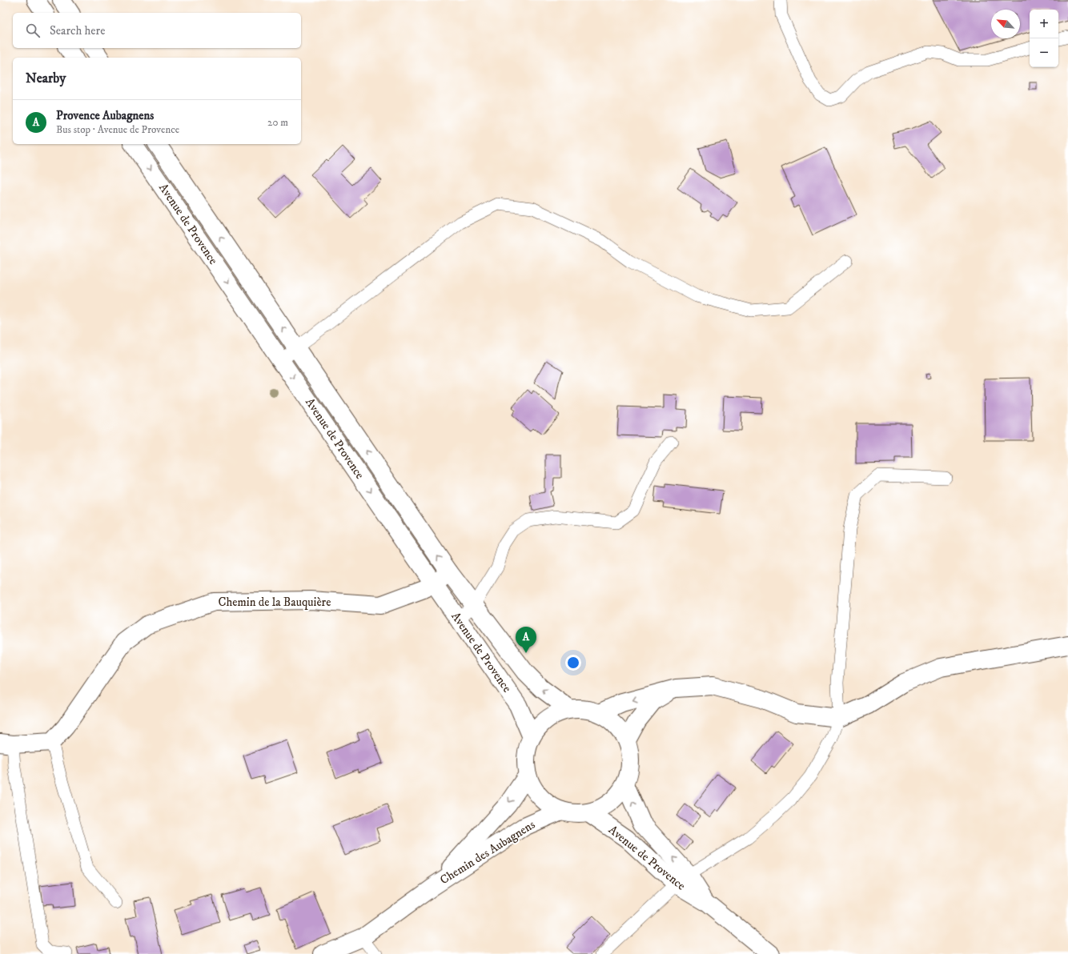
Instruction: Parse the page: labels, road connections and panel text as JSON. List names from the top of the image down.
{
  "streets": {
    "main road": ["Avenue de Provence", "Chemin de la Bauquière", "Chemin des Aubagnens"]
  },
  "crossings": [
    ["Avenue de Provence", "Chemin de la Bauquière"],
    ["Avenue de Provence", "Chemin des Aubagnens"]
  ],
  "north": "top left",
  "page": {
    "map_buttons": ["+", "−"],
    "search": "Search here",
    "heading": "Nearby",
    "list": [
      {
        "mark": "A",
        "name": "Provence Aubagnens",
        "note": "Bus stop · Avenue de Provence",
        "value": "20 m"
      }
    ],
    "pins": "A"
  }
}
